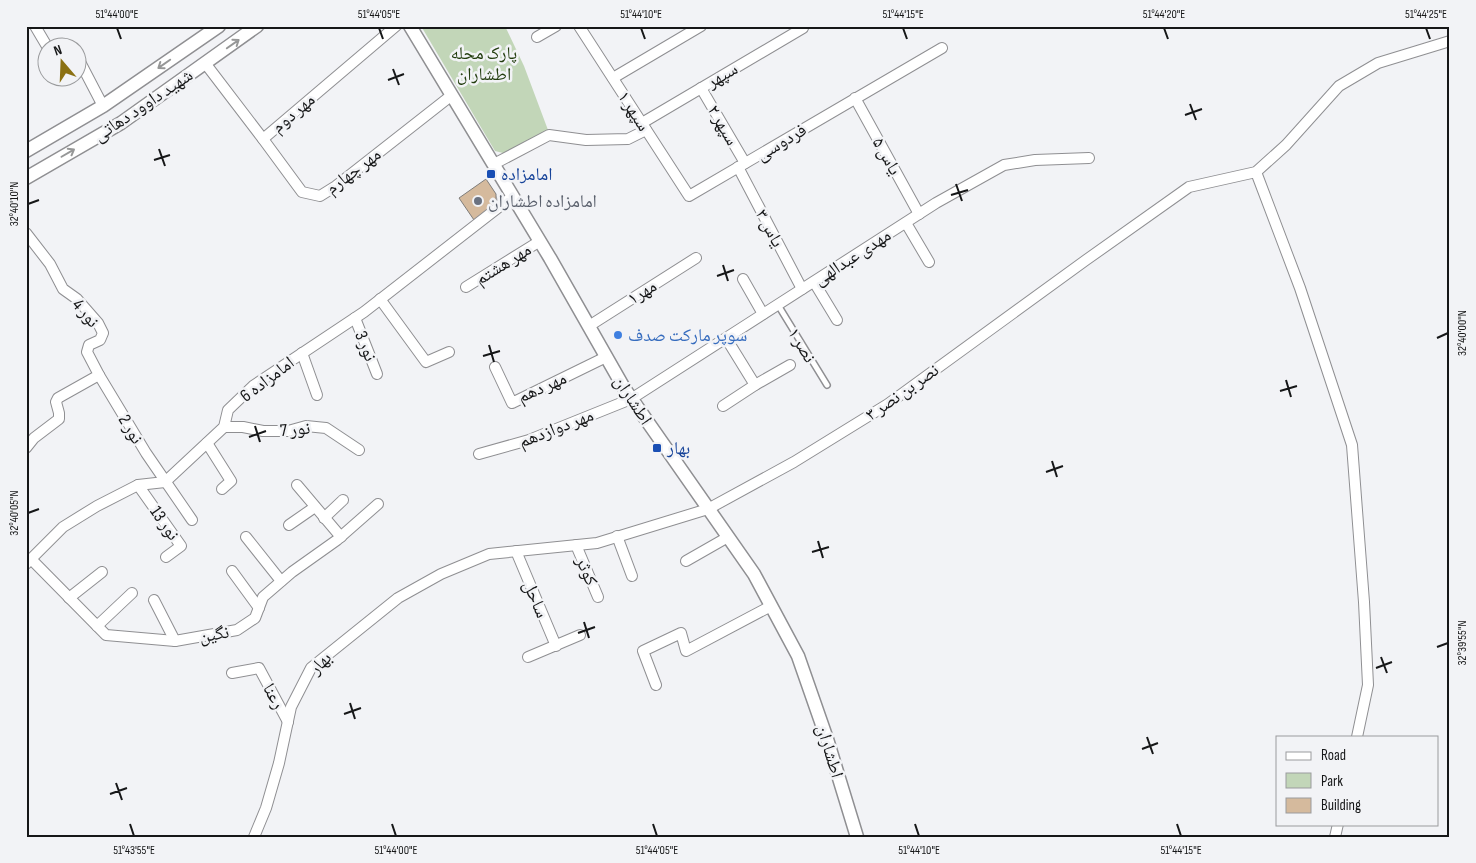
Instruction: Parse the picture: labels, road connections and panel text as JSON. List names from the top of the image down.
{
  "streets": {
    "street": [
      "سپهر",
      "شهید داوود دهاتی",
      "سپهر ۱",
      "مهر دوم",
      "سپهر ۲",
      "فردوسی",
      "یاس ۵",
      "مهر چهارم",
      "یاس ۳",
      "مهدی عبدالهی",
      "مهر هشتم",
      "مهر۱",
      "نور 4",
      "نور 3",
      "امامزاده 6",
      "مهر دهم",
      "نصر بن نصر ۳",
      "اطشاران",
      "مهر دوازدهم",
      "نور 2",
      "نور 7",
      "نور 13",
      "کوثر",
      "ساحل",
      "نگین",
      "بهار",
      "رعنا"
    ],
    "lane": ["نصر ۱"]
  },
  "crossings": [
    ["سپهر", "سپهر ۱"],
    ["سپهر", "سپهر ۲"],
    ["سپهر", "اطشاران"],
    ["شهید داوود دهاتی", "مهر دوم"],
    ["سپهر ۱", "فردوسی"],
    ["مهر دوم", "مهر چهارم"],
    ["سپهر ۲", "فردوسی"],
    ["سپهر ۲", "یاس ۳"],
    ["فردوسی", "یاس ۵"],
    ["فردوسی", "یاس ۳"],
    ["یاس ۵", "مهدی عبدالهی"],
    ["مهر چهارم", "اطشاران"],
    ["یاس ۳", "مهدی عبدالهی"],
    ["مهدی عبدالهی", "نصر ۱"],
    ["مهدی عبدالهی", "اطشاران"],
    ["مهدی عبدالهی", "مهر دوازدهم"],
    ["مهر هشتم", "اطشاران"],
    ["مهر۱", "اطشاران"],
    ["نور 4", "نور 2"],
    ["نور 3", "امامزاده 6"],
    ["امامزاده 6", "اطشاران"],
    ["امامزاده 6", "نور 2"],
    ["امامزاده 6", "نور 7"],
    ["مهر دهم", "اطشاران"],
    ["نصر بن نصر ۳", "اطشاران"],
    ["نصر بن نصر ۳", "بهار"],
    ["اطشاران", "مهر دوازدهم"],
    ["اطشاران", "بهار"],
    ["کوثر", "بهار"],
    ["ساحل", "بهار"],
    ["بهار", "رعنا"]
  ],
  "parks": ["پارک محله اطشاران"],
  "places": {
    "transit": ["امامزاده", "بهار"],
    "other": ["امامزاده اطشاران", "سوپر مارکت صدف"]
  },
  "legend": ["Road", "Park", "Building"],
  "north": "top",
  "coordinates": [
    "51°44'00\"E",
    "51°44'05\"E",
    "51°44'10\"E",
    "51°44'15\"E",
    "51°44'20\"E",
    "51°44'25\"E",
    "32°40'10\"N",
    "32°40'00\"N",
    "32°40'05\"N",
    "32°39'55\"N",
    "51°43'55\"E"
  ]
}
